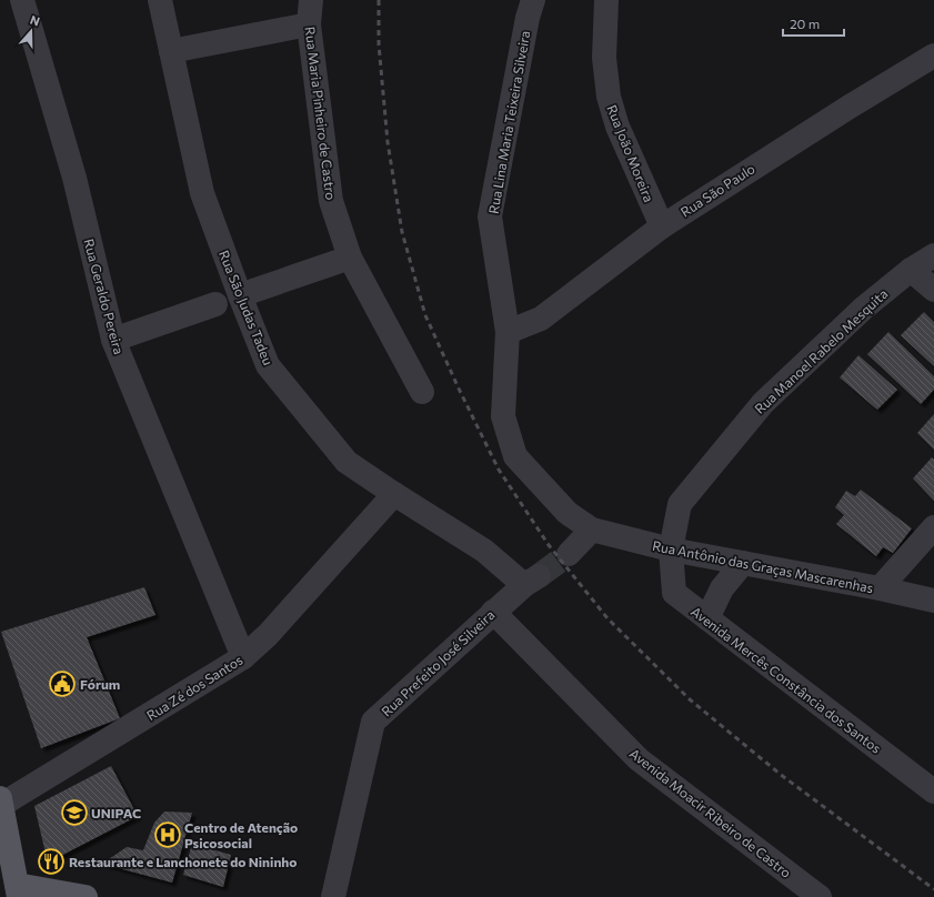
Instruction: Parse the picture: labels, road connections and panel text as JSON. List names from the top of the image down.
{
  "streets": {
    "street": [
      "Rua Maria Pinheiro de Castro",
      "Rua Lina Maria Teixeira Silveira",
      "Rua João Moreira",
      "Rua São Paulo",
      "Rua Geraldo Pereira",
      "Rua São Judas Tadeu",
      "Rua Manoel Rabelo Mesquita",
      "Rua Antônio das Graças Mascarenhas",
      "Rua Prefeito José Silveira",
      "Avenida Mercês Constância dos Santos",
      "Rua Zé dos Santos",
      "Avenida Moacir Ribeiro de Castro"
    ]
  },
  "crossings": [
    ["Rua Lina Maria Teixeira Silveira", "Rua São Paulo"],
    ["Rua Lina Maria Teixeira Silveira", "Rua Antônio das Graças Mascarenhas"],
    ["Rua João Moreira", "Rua São Paulo"],
    ["Rua Geraldo Pereira", "Rua Zé dos Santos"],
    ["Rua São Judas Tadeu", "Rua Prefeito José Silveira"],
    ["Rua São Judas Tadeu", "Rua Zé dos Santos"],
    ["Rua Manoel Rabelo Mesquita", "Rua Antônio das Graças Mascarenhas"],
    ["Rua Manoel Rabelo Mesquita", "Avenida Mercês Constância dos Santos"],
    ["Rua Antônio das Graças Mascarenhas", "Avenida Mercês Constância dos Santos"],
    ["Rua Prefeito José Silveira", "Avenida Moacir Ribeiro de Castro"]
  ],
  "places": {
    "public building": ["Fórum"],
    "school or university": ["UNIPAC"],
    "hospital": ["Centro de Atenção Psicosocial"],
    "restaurant": ["Restaurante e Lanchonete do Nininho"]
  },
  "scale_bar": "20 m",
  "north": "top"
}
